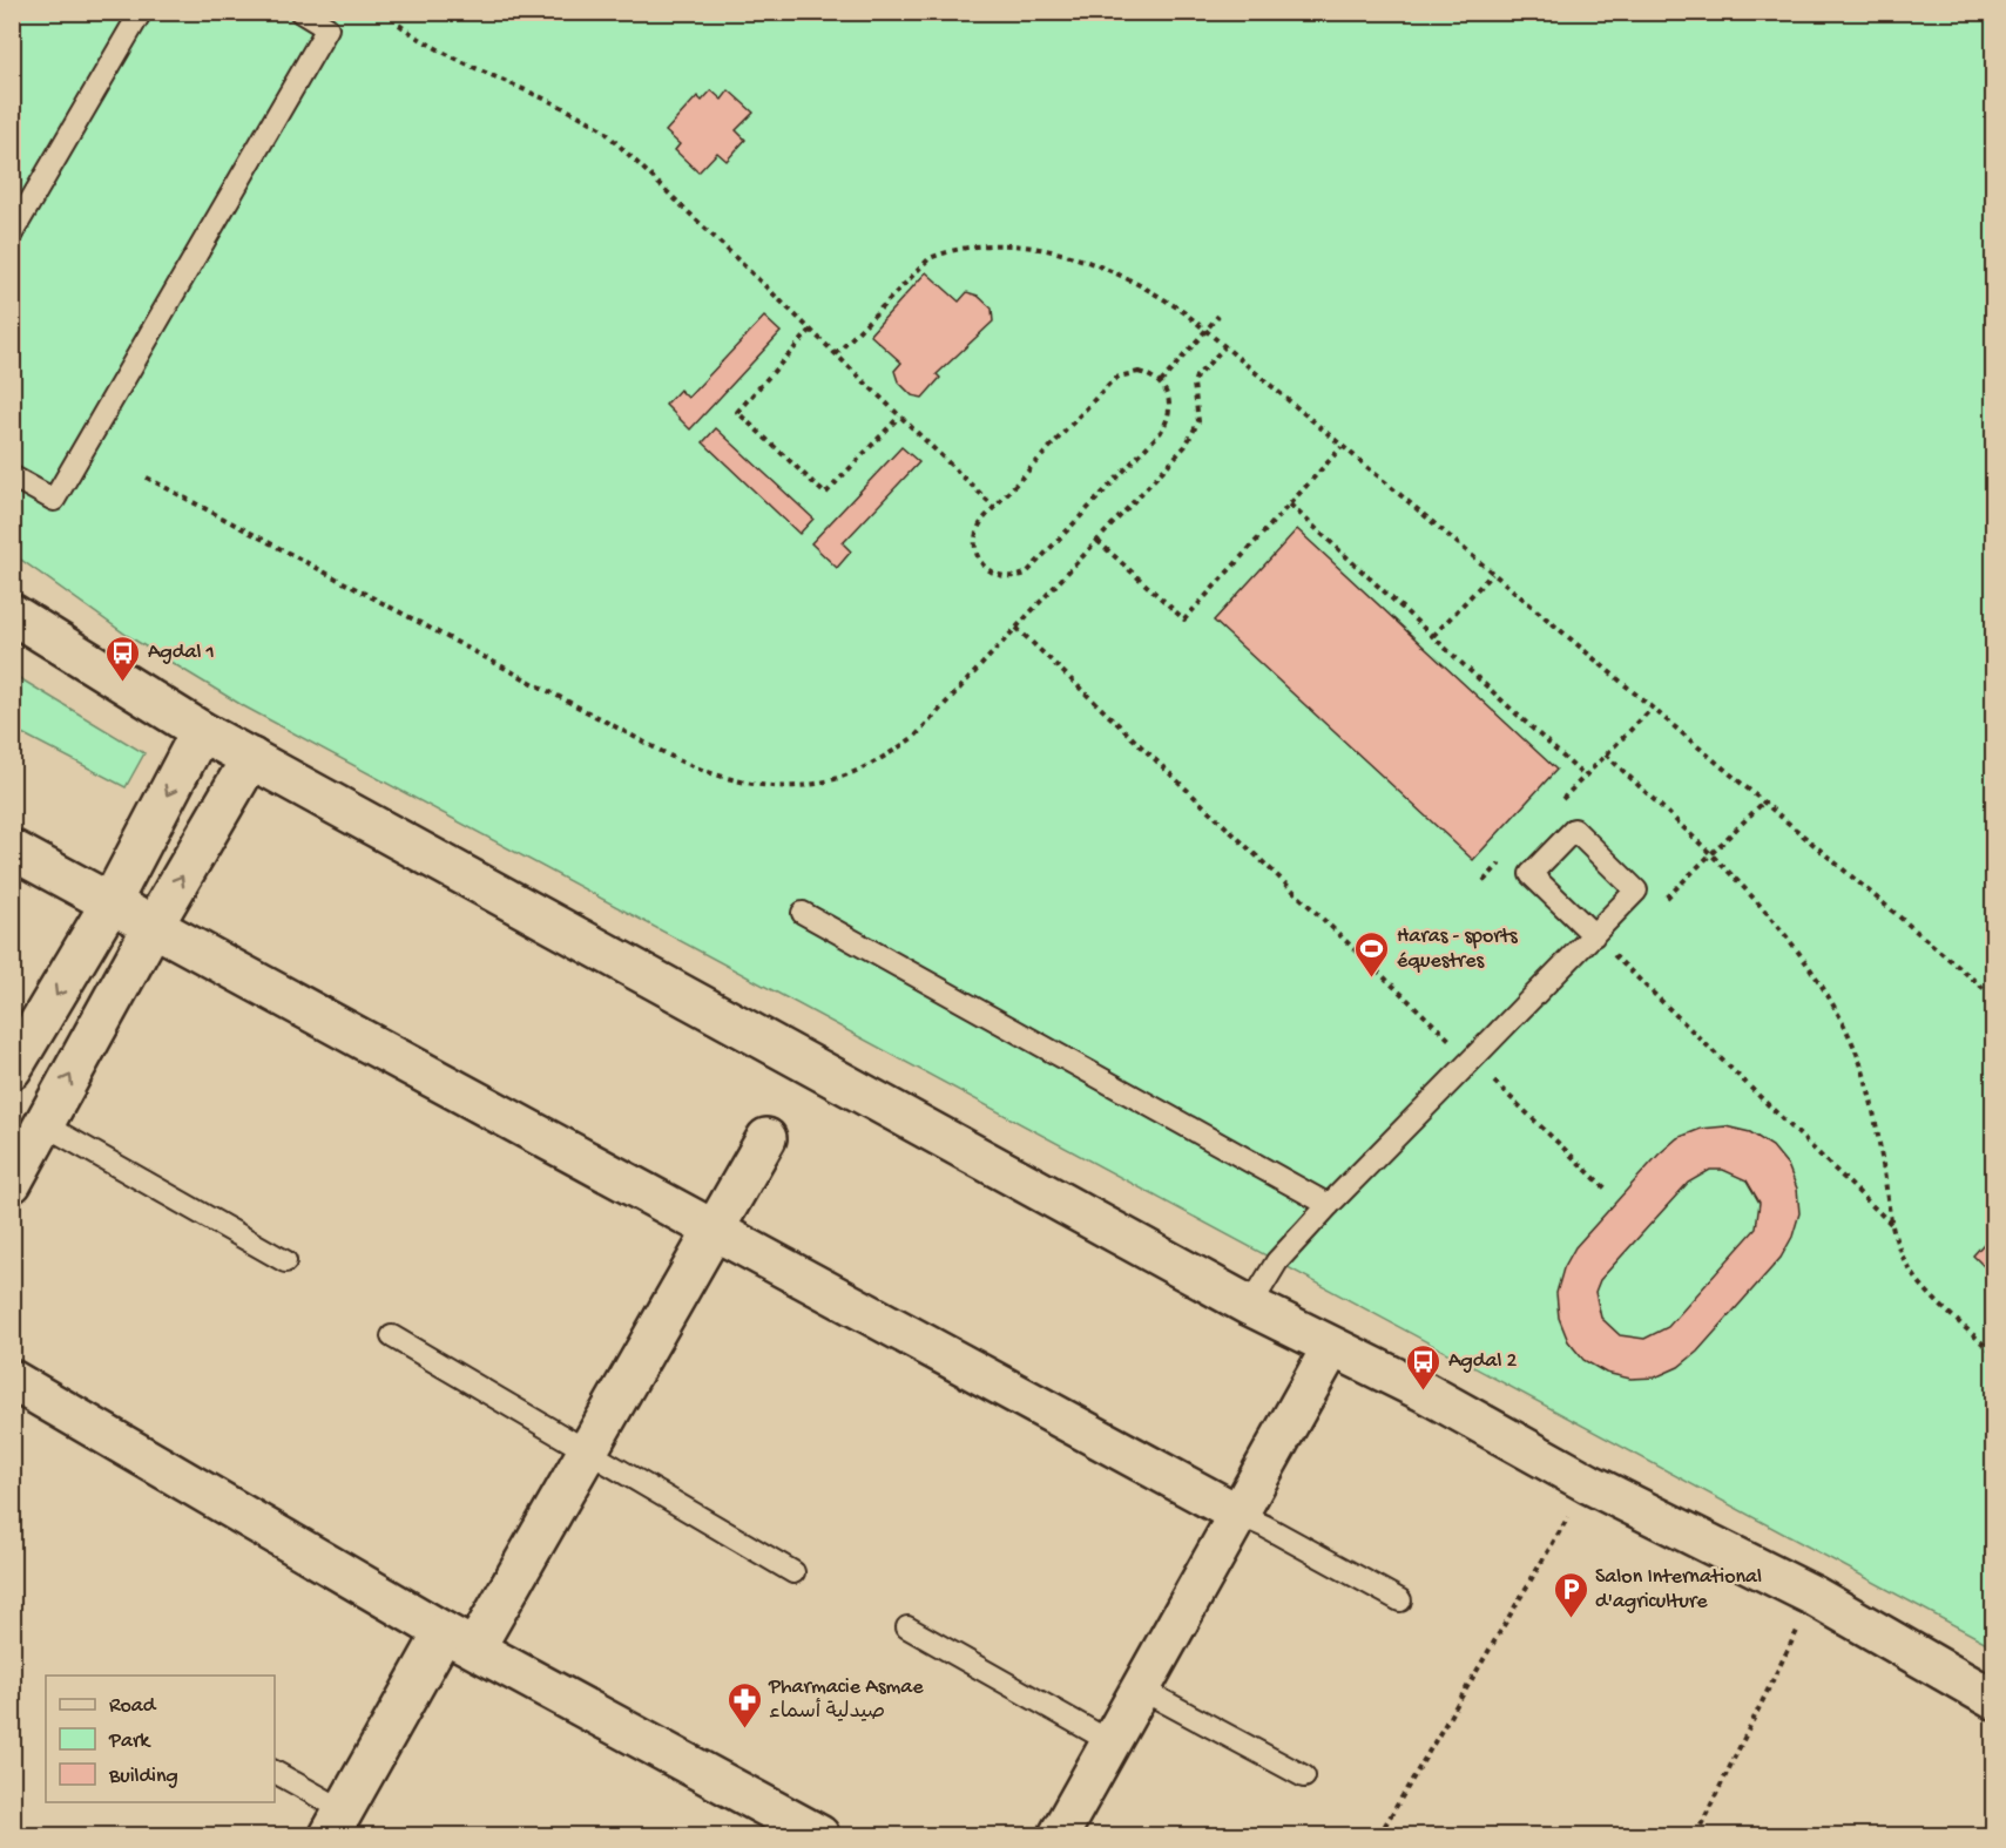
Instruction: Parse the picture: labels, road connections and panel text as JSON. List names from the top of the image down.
{
  "places": {
    "bus stop": ["Agdal 1", "Agdal 2"],
    "sports": ["Haras - sports équestres"],
    "parking": ["Salon International d'agriculture"],
    "pharmacy": ["Pharmacie Asmae صيدلية أسماء"]
  },
  "legend": ["Road", "Park", "Building"]
}
